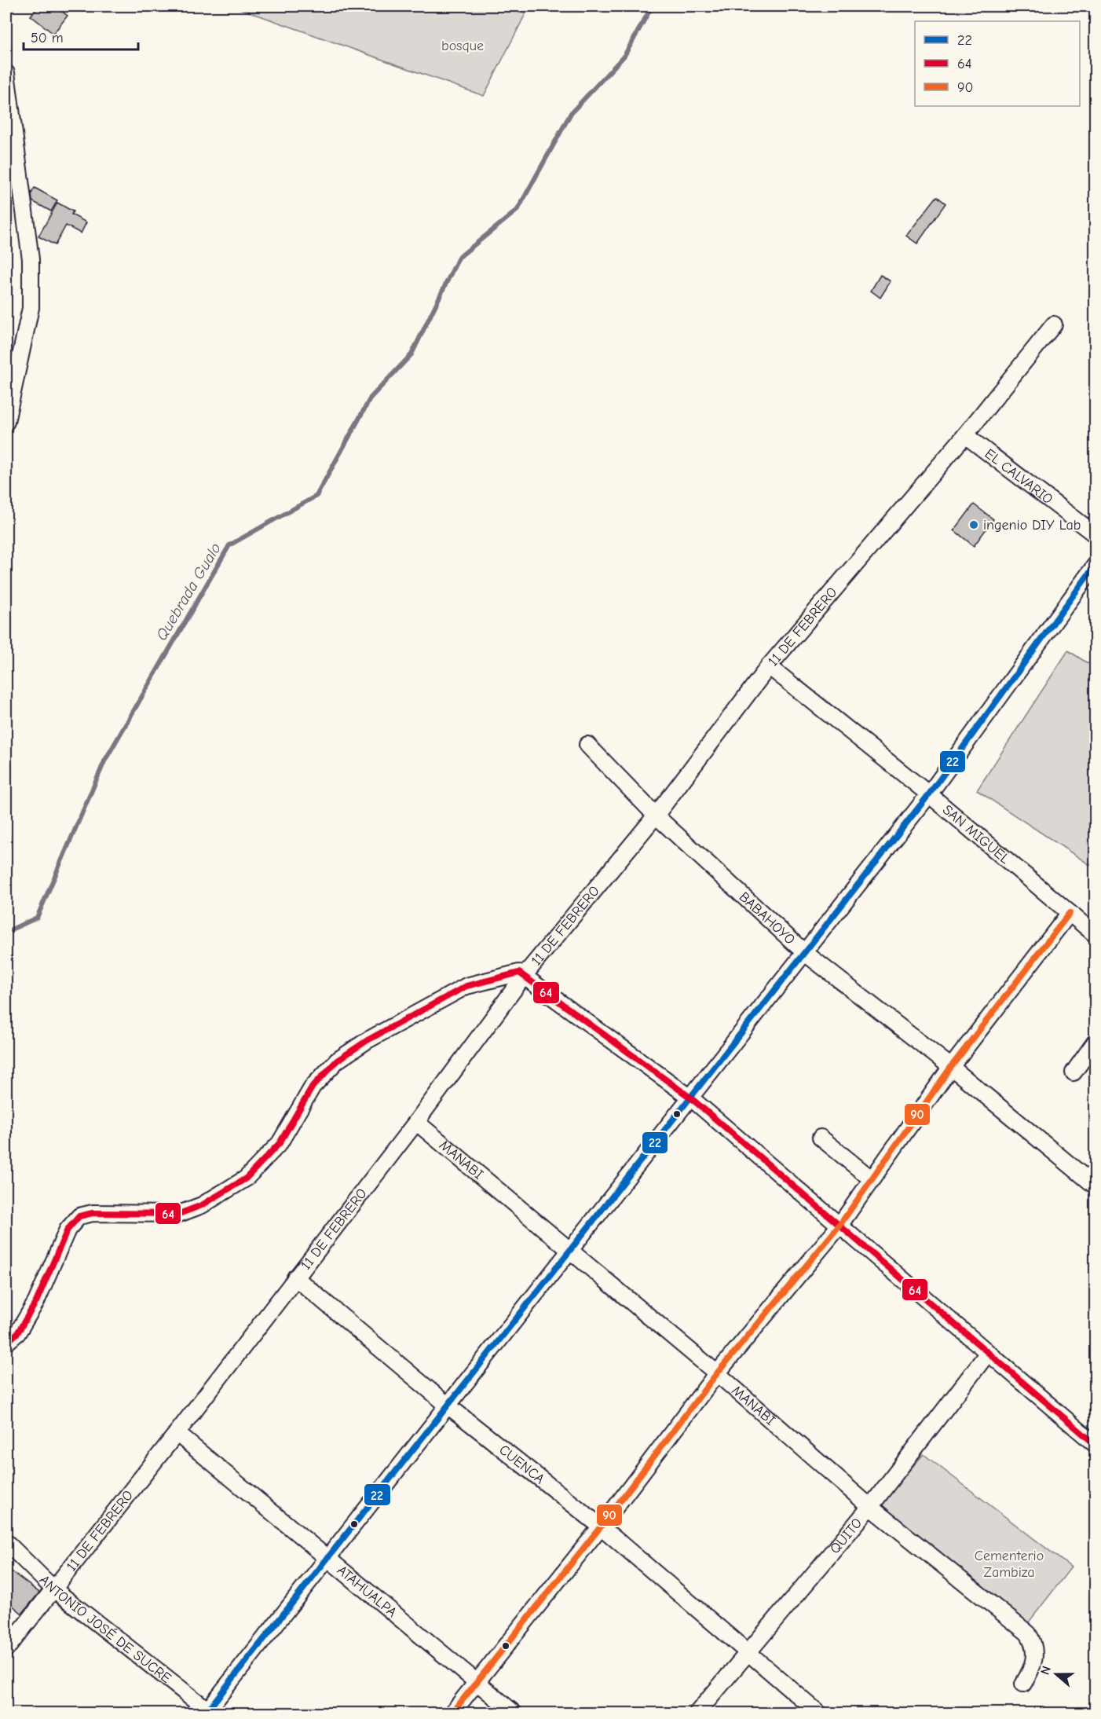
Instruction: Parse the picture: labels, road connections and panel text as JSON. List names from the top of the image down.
{
  "streets": {
    "street": [
      "EL CALVARIO",
      "11 DE FEBRERO",
      "SAN MIGUEL",
      "BABAHOYO",
      "MANABI",
      "CUENCA",
      "QUITO",
      "ATAHUALPA",
      "ANTONIO JOSÉ DE SUCRE"
    ]
  },
  "crossings": [
    ["EL CALVARIO", "11 DE FEBRERO"],
    ["11 DE FEBRERO", "SAN MIGUEL"],
    ["11 DE FEBRERO", "BABAHOYO"],
    ["11 DE FEBRERO", "MANABI"],
    ["11 DE FEBRERO", "CUENCA"],
    ["11 DE FEBRERO", "ATAHUALPA"],
    ["11 DE FEBRERO", "ANTONIO JOSÉ DE SUCRE"],
    ["MANABI", "QUITO"],
    ["CUENCA", "QUITO"]
  ],
  "water": ["Quebrada Gualo"],
  "parks": ["bosque", "Cementerio Zambiza"],
  "places": ["ingenio DIY Lab"],
  "lines": ["transit line 22", "transit line 90", "transit line 64"],
  "legend": ["22", "64", "90"],
  "scale_bar": "50 m",
  "north": "left"
}
